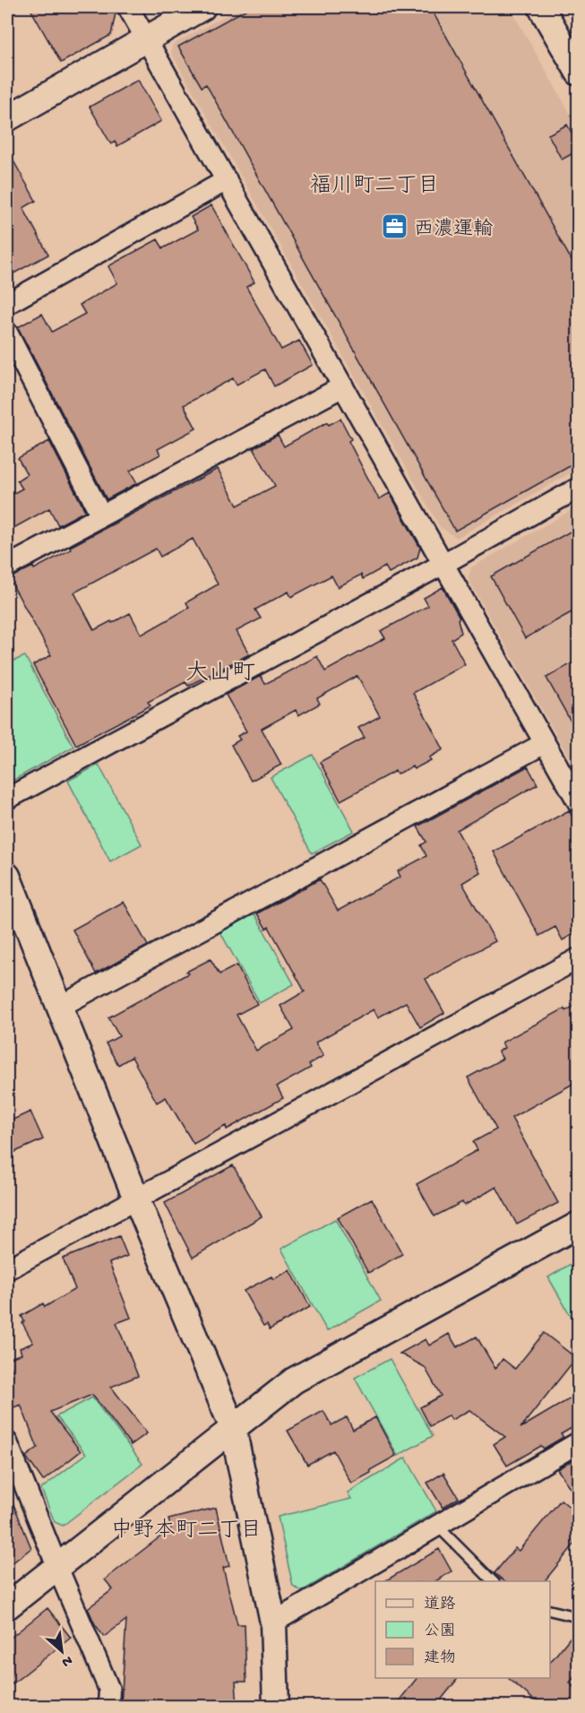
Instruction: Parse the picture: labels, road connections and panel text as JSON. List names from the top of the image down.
{
  "districts": ["福川町二丁目", "大山町", "中野本町二丁目"],
  "places": {
    "office": ["西濃運輸"]
  },
  "legend": ["道路", "公園", "建物"],
  "north": "bottom right"
}
